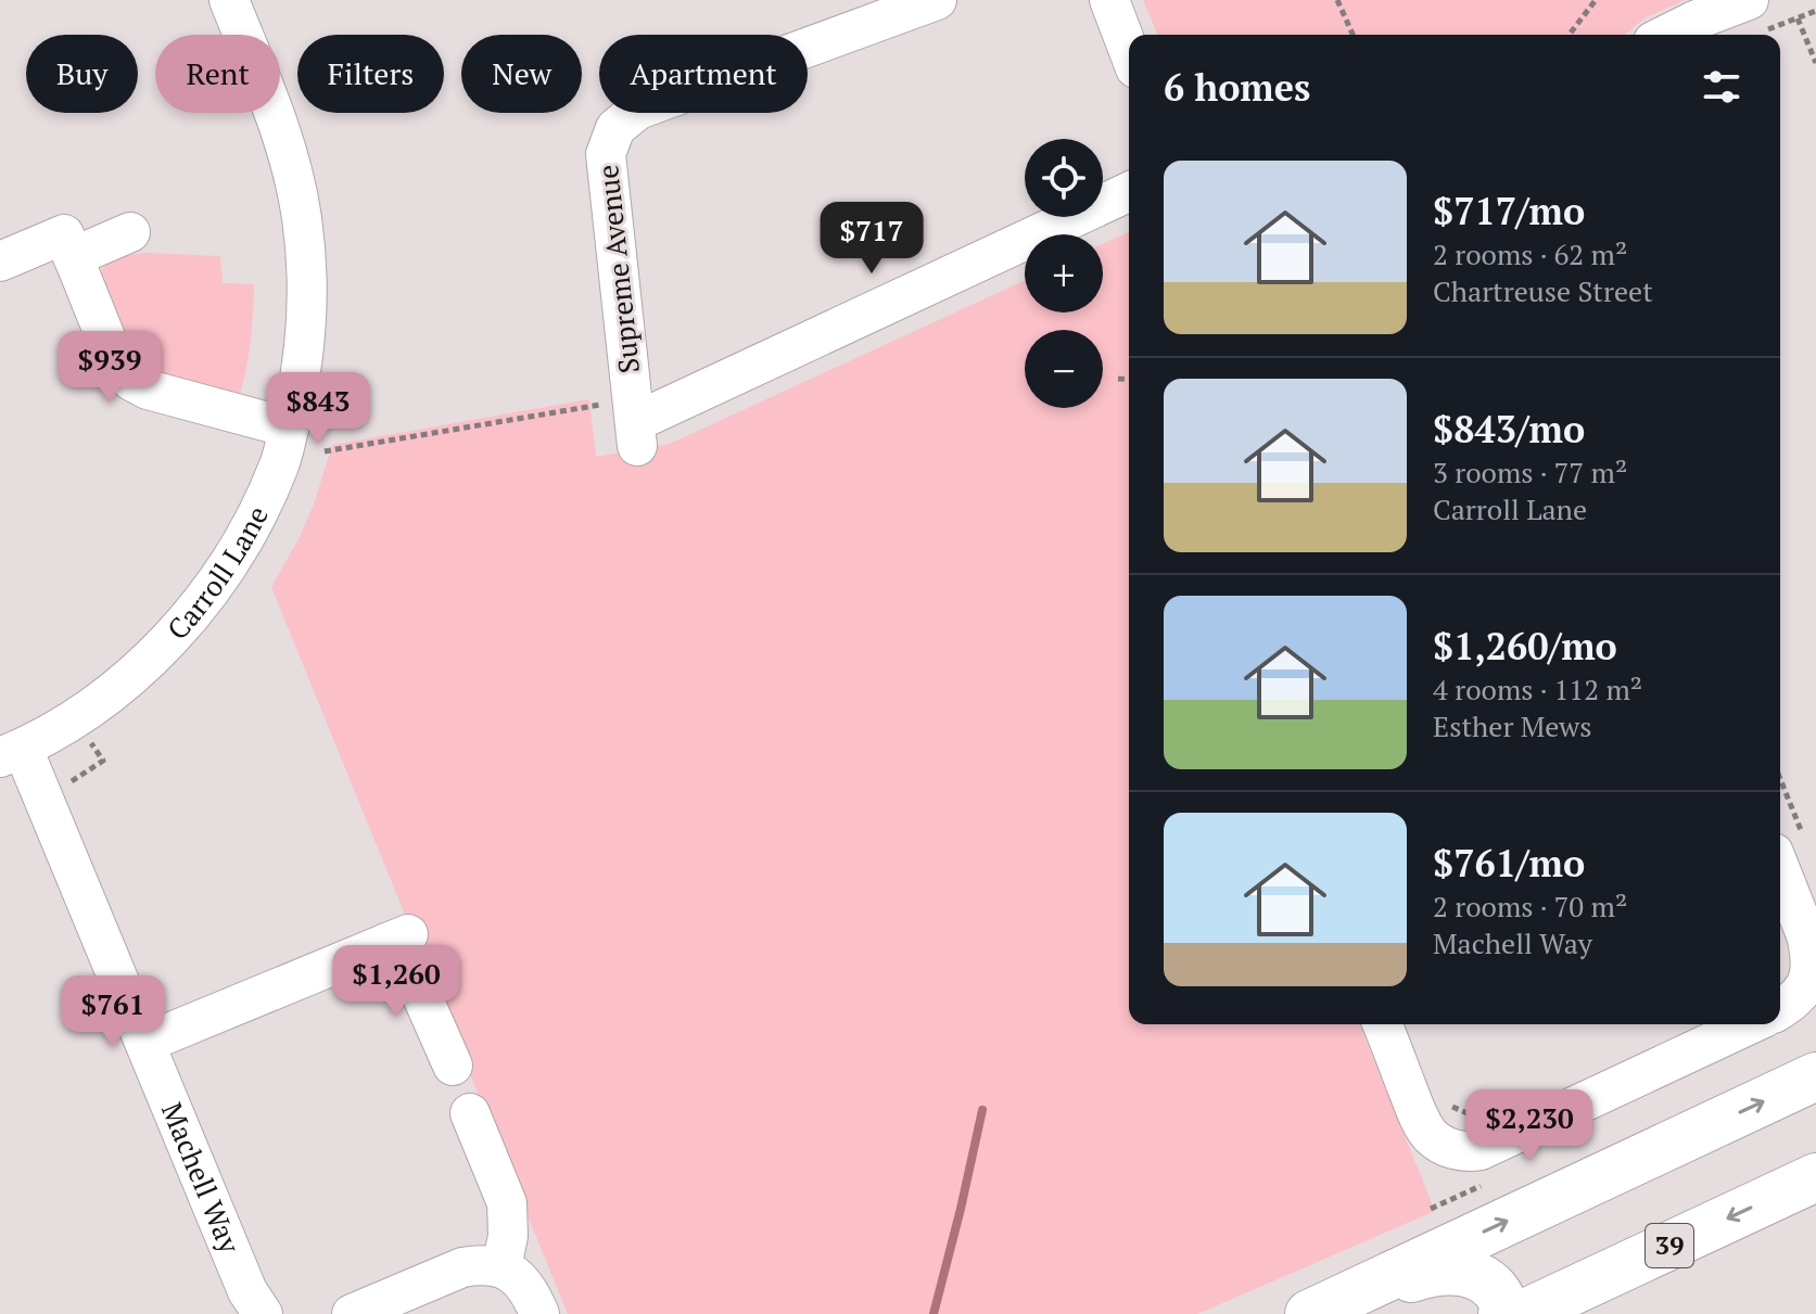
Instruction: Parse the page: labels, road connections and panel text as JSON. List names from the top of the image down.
{
  "streets": {
    "main road": ["39"],
    "street": ["Supreme Avenue", "Carroll Lane", "Machell Way"]
  },
  "crossings": [
    ["Carroll Lane", "Machell Way"]
  ],
  "page": {
    "chip": [
      "Buy",
      "Rent",
      "Filters",
      "New",
      "Apartment"
    ],
    "heading": "6 homes",
    "map_buttons": ["+", "−"],
    "list": [
      {
        "name": "$717/mo",
        "note": "2 rooms · 62 m² · Chartreuse Street"
      },
      {
        "name": "$843/mo",
        "note": "3 rooms · 77 m² · Carroll Lane"
      },
      {
        "name": "$1,260/mo",
        "note": "4 rooms · 112 m² · Esther Mews"
      },
      {
        "name": "$761/mo",
        "note": "2 rooms · 70 m² · Machell Way"
      }
    ],
    "price": [
      "$717",
      "$939",
      "$843",
      "$1,260",
      "$761",
      "$2,230"
    ]
  }
}
